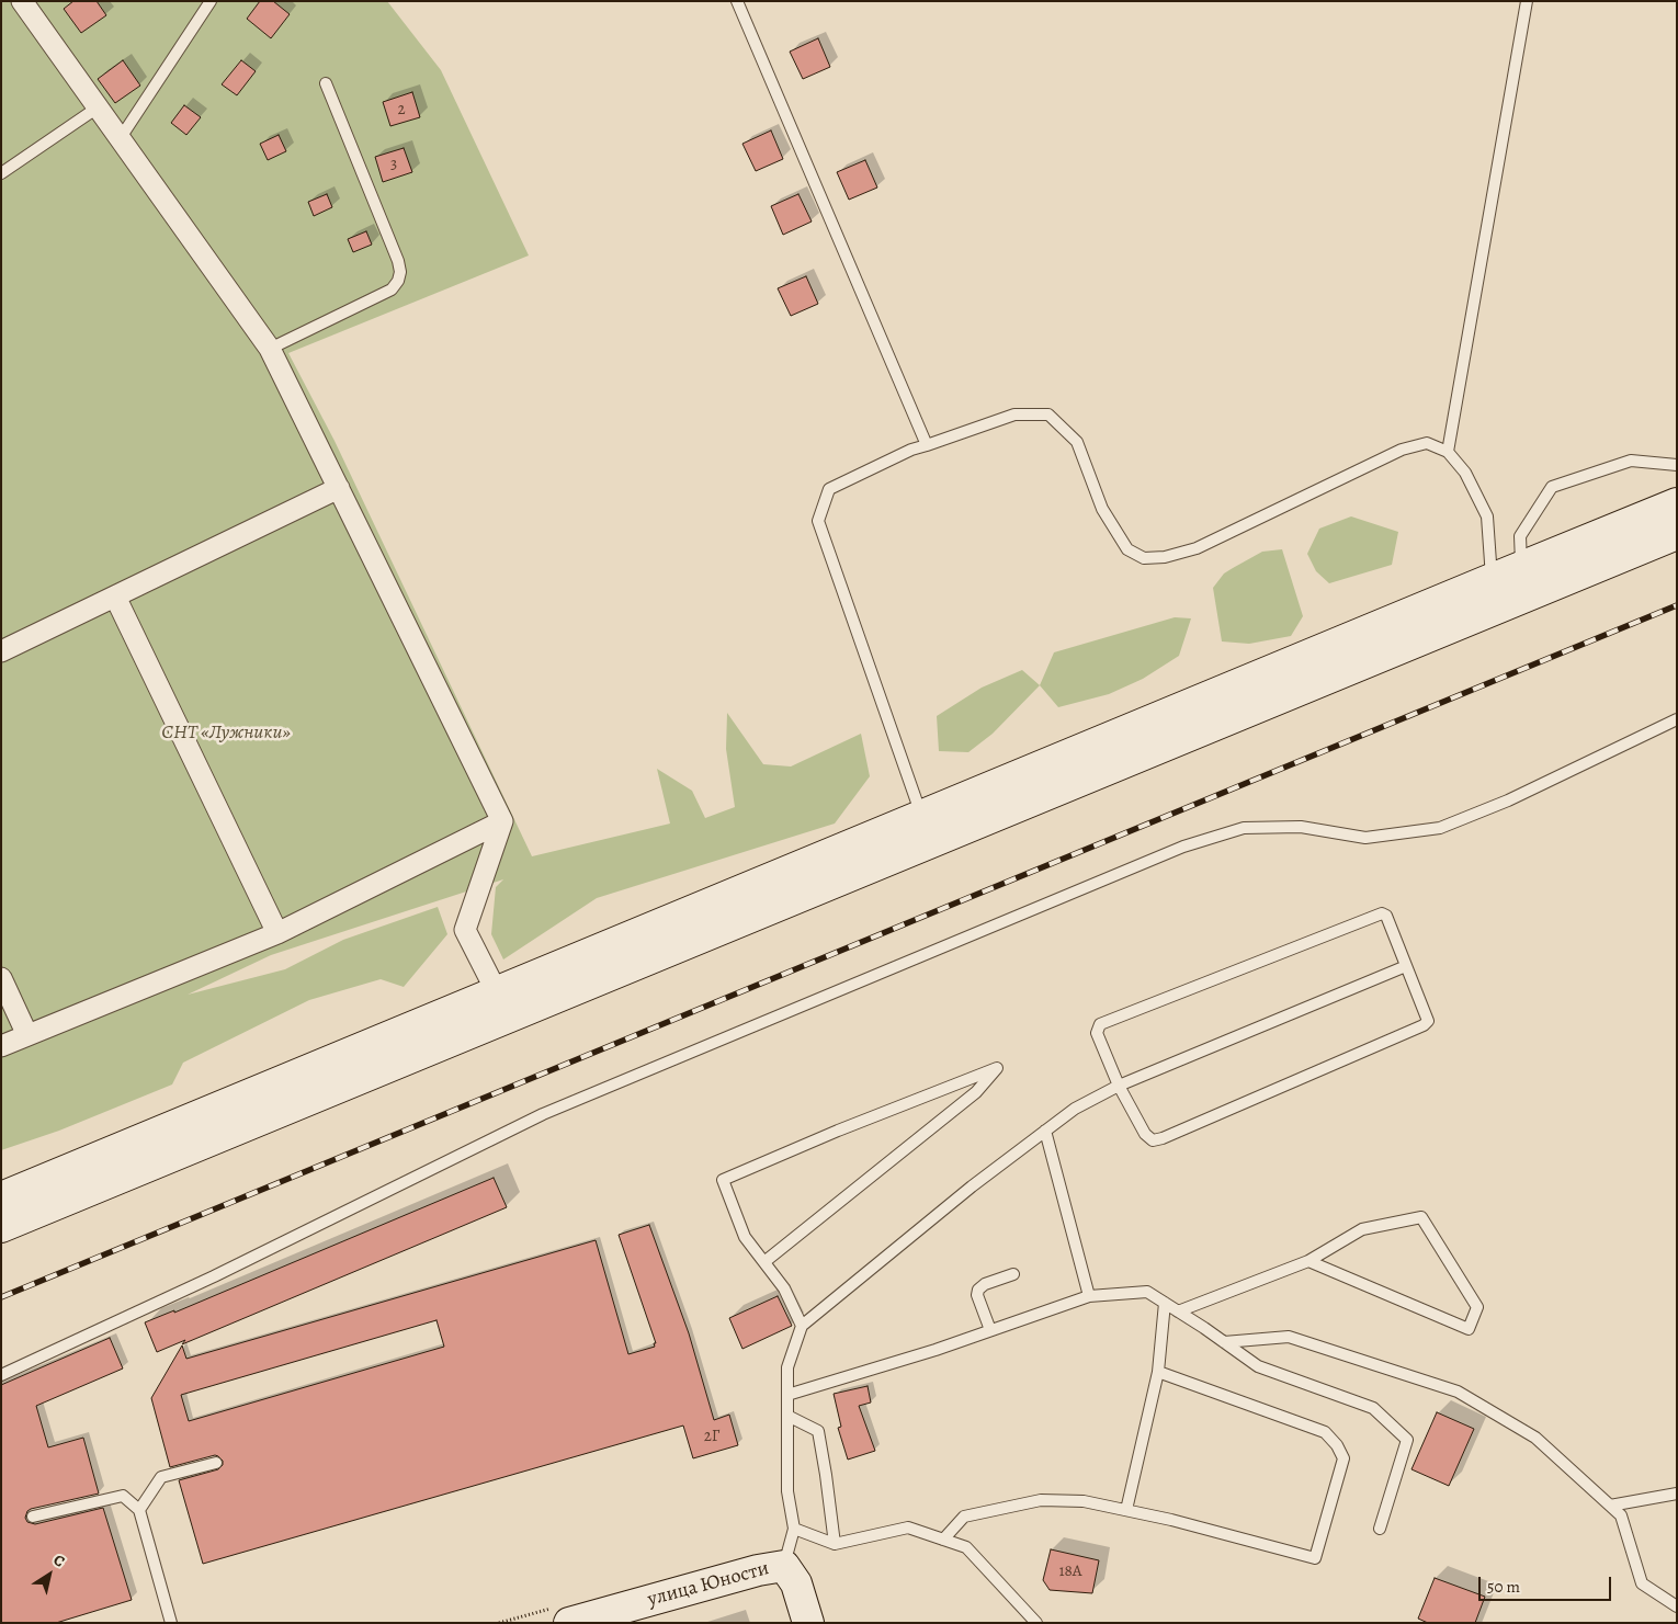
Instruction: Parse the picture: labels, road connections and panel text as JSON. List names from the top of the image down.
{
  "streets": {
    "main road": ["улица Юности"]
  },
  "parks": ["СНТ «Лужники»"],
  "house_numbers": [
    "2",
    "3",
    "2Г",
    "18А"
  ],
  "scale_bar": "50 m",
  "north": "top right"
}
